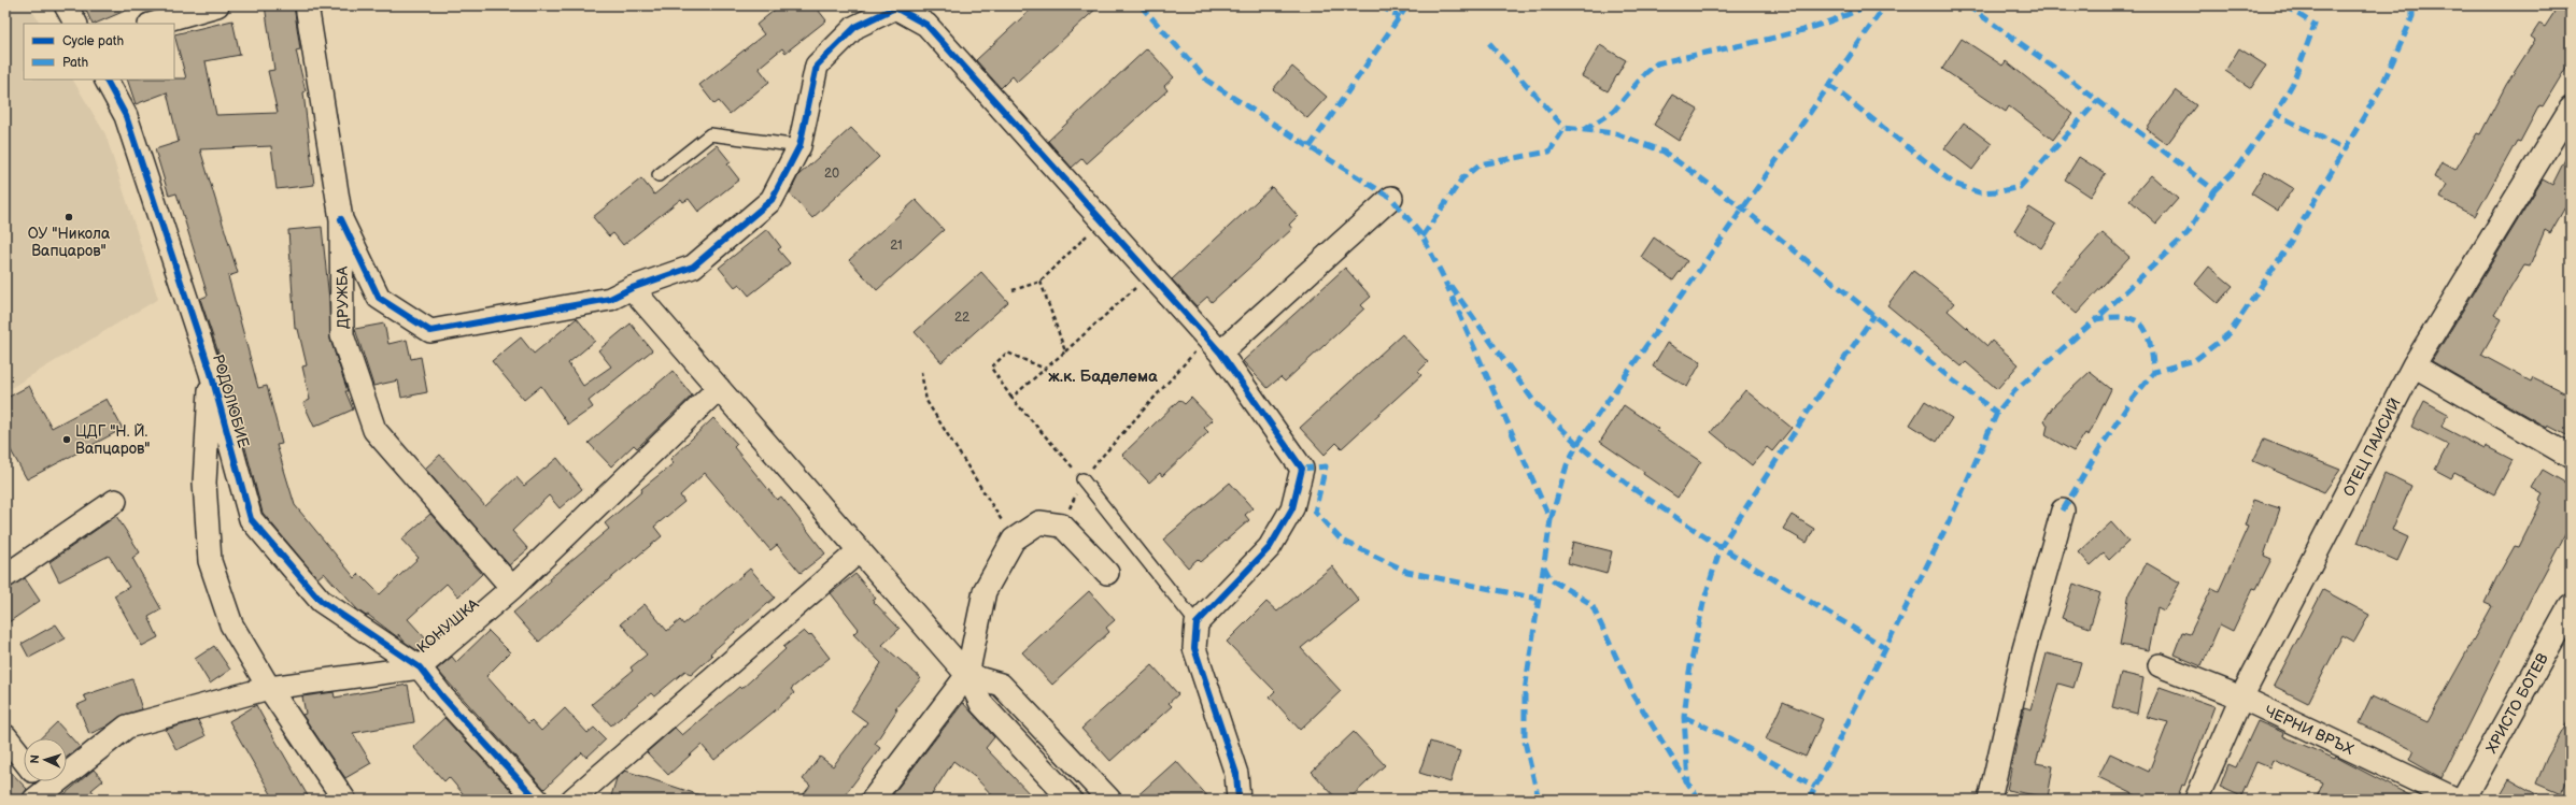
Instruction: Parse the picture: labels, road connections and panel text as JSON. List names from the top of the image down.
{
  "streets": {
    "main road": ["ХРИСТО БОТЕВ"],
    "street": [
      "ДРУЖБА",
      "РОДОЛЮБИЕ",
      "ОТЕЦ ПАИСИЙ",
      "КОНУШКА",
      "ЧЕРНИ ВРЪХ"
    ]
  },
  "crossings": [
    ["ДРУЖБА", "КОНУШКА"],
    ["РОДОЛЮБИЕ", "КОНУШКА"],
    ["ОТЕЦ ПАИСИЙ", "ЧЕРНИ ВРЪХ"]
  ],
  "districts": ["ж.к. Баделема"],
  "places": ["ОУ \"Никола Вапцаров\"", "ЦДГ \"Н. Й. Вапцаров\""],
  "house_numbers": ["20", "21", "22"],
  "legend": ["Cycle path", "Path"],
  "north": "left"
}
